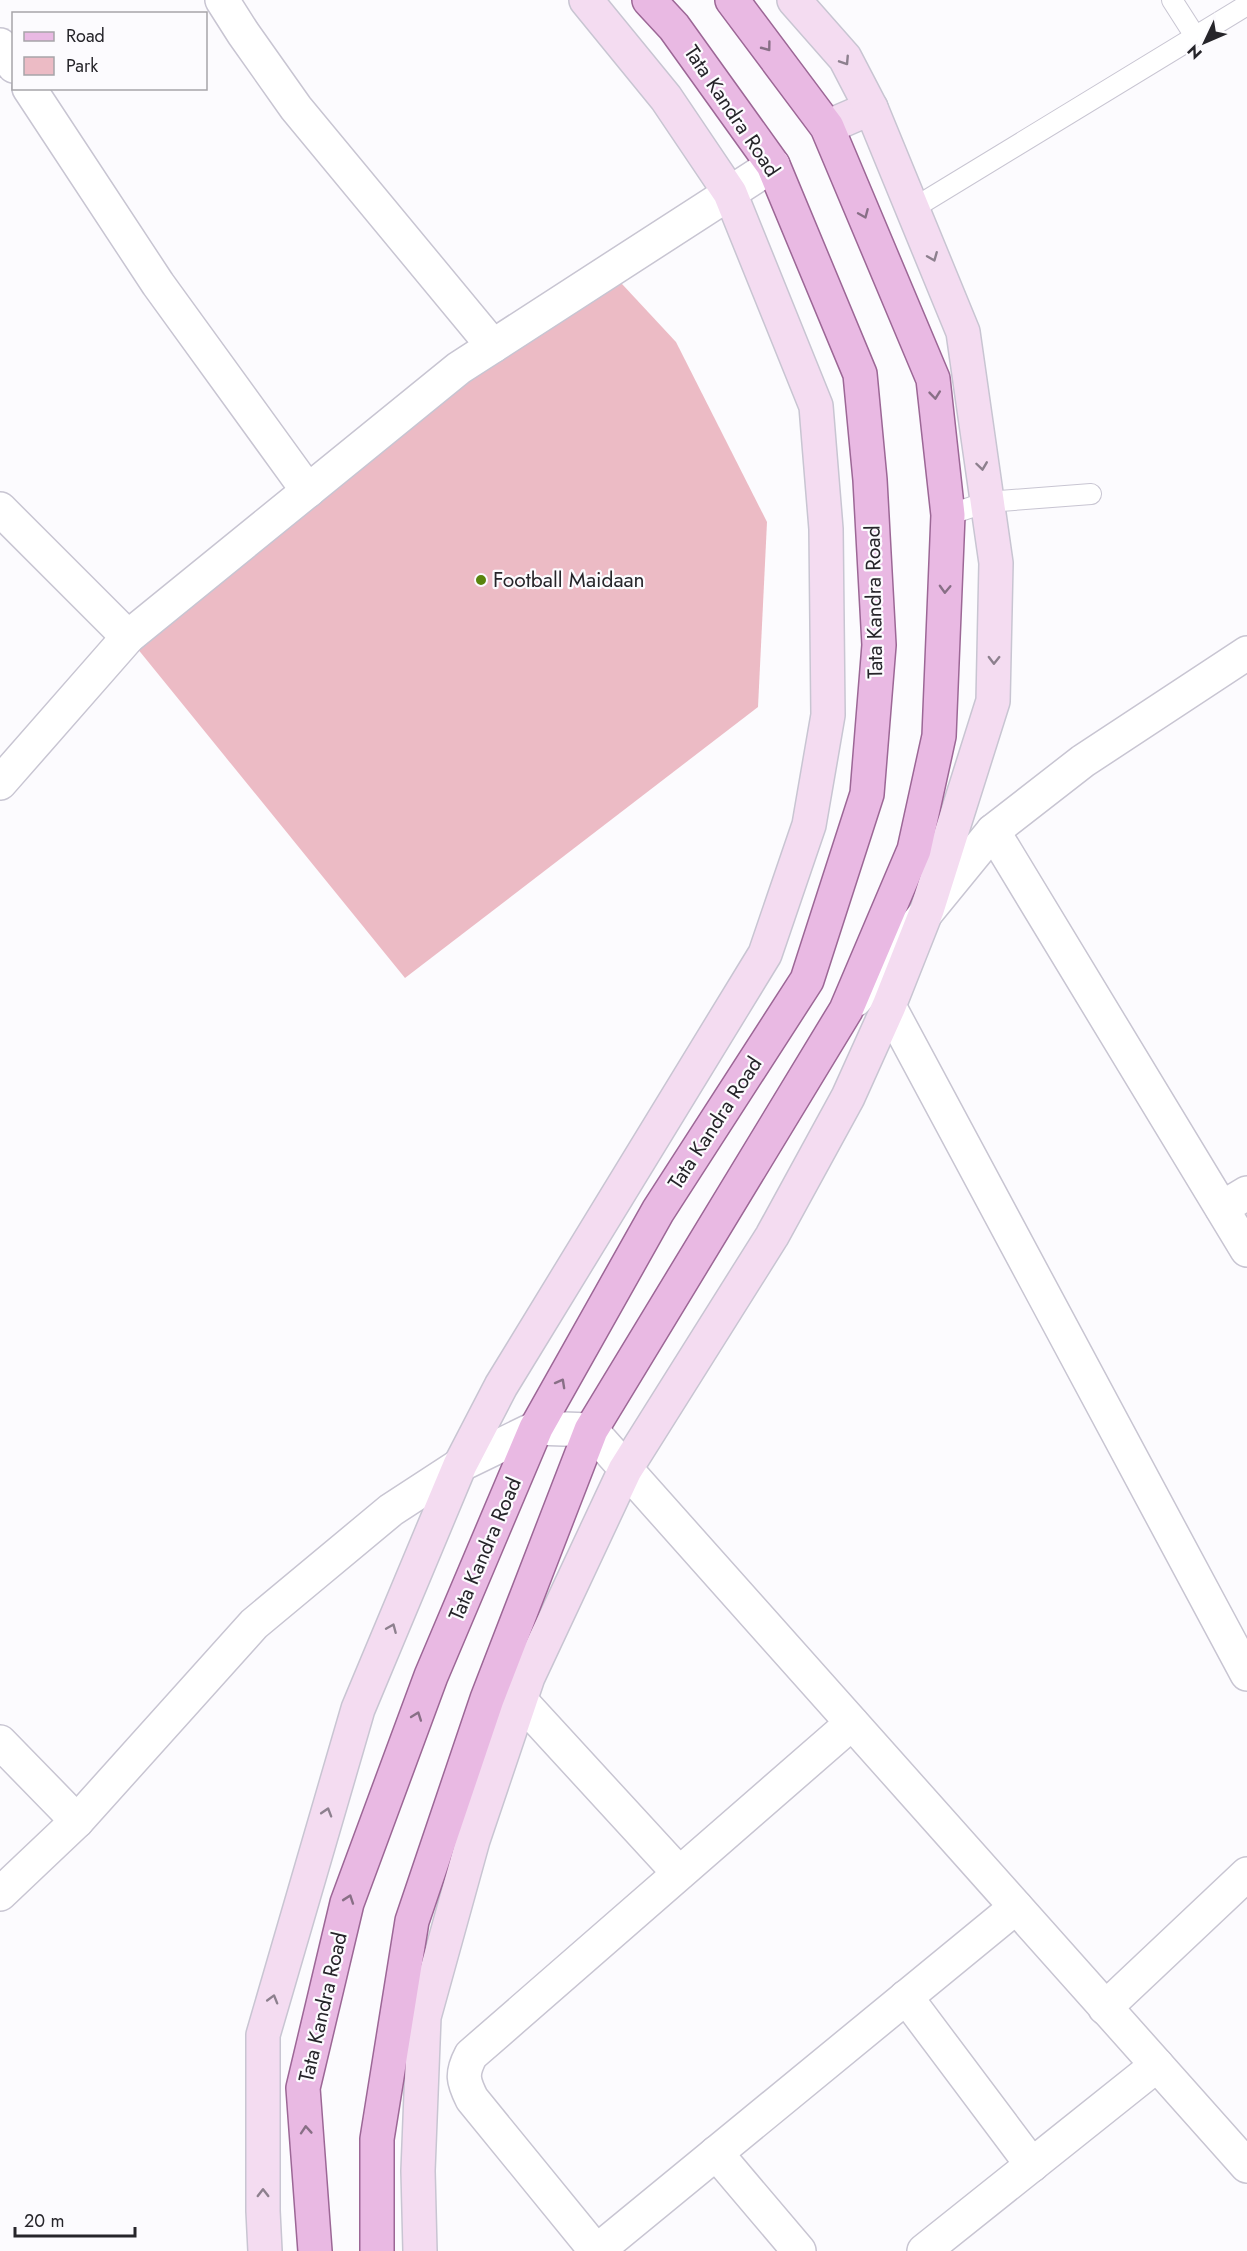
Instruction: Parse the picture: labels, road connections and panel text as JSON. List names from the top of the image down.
{
  "streets": {
    "main road": ["Tata Kandra Road"]
  },
  "places": ["Football Maidaan"],
  "legend": ["Road", "Park"],
  "scale_bar": "20 m",
  "north": "bottom left"
}
